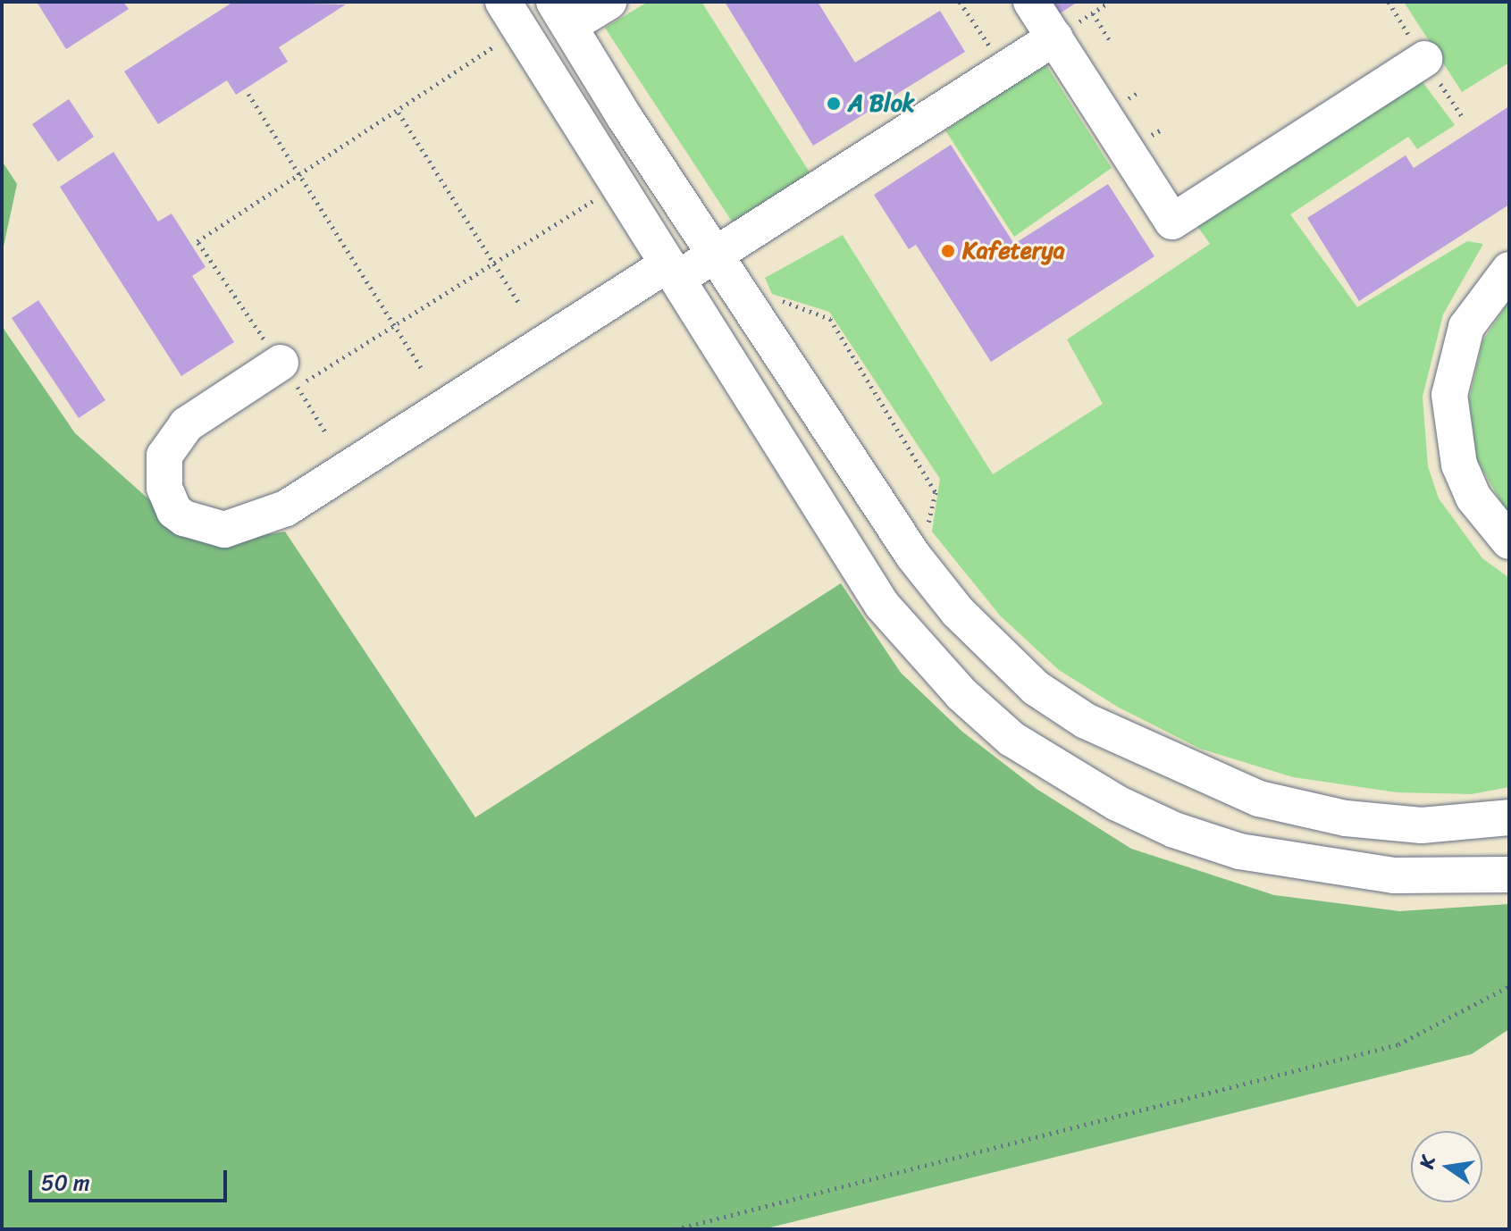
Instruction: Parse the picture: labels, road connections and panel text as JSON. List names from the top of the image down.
{
  "places": ["A Blok", "Kafeterya"],
  "scale_bar": "50 m",
  "north": "left"
}
